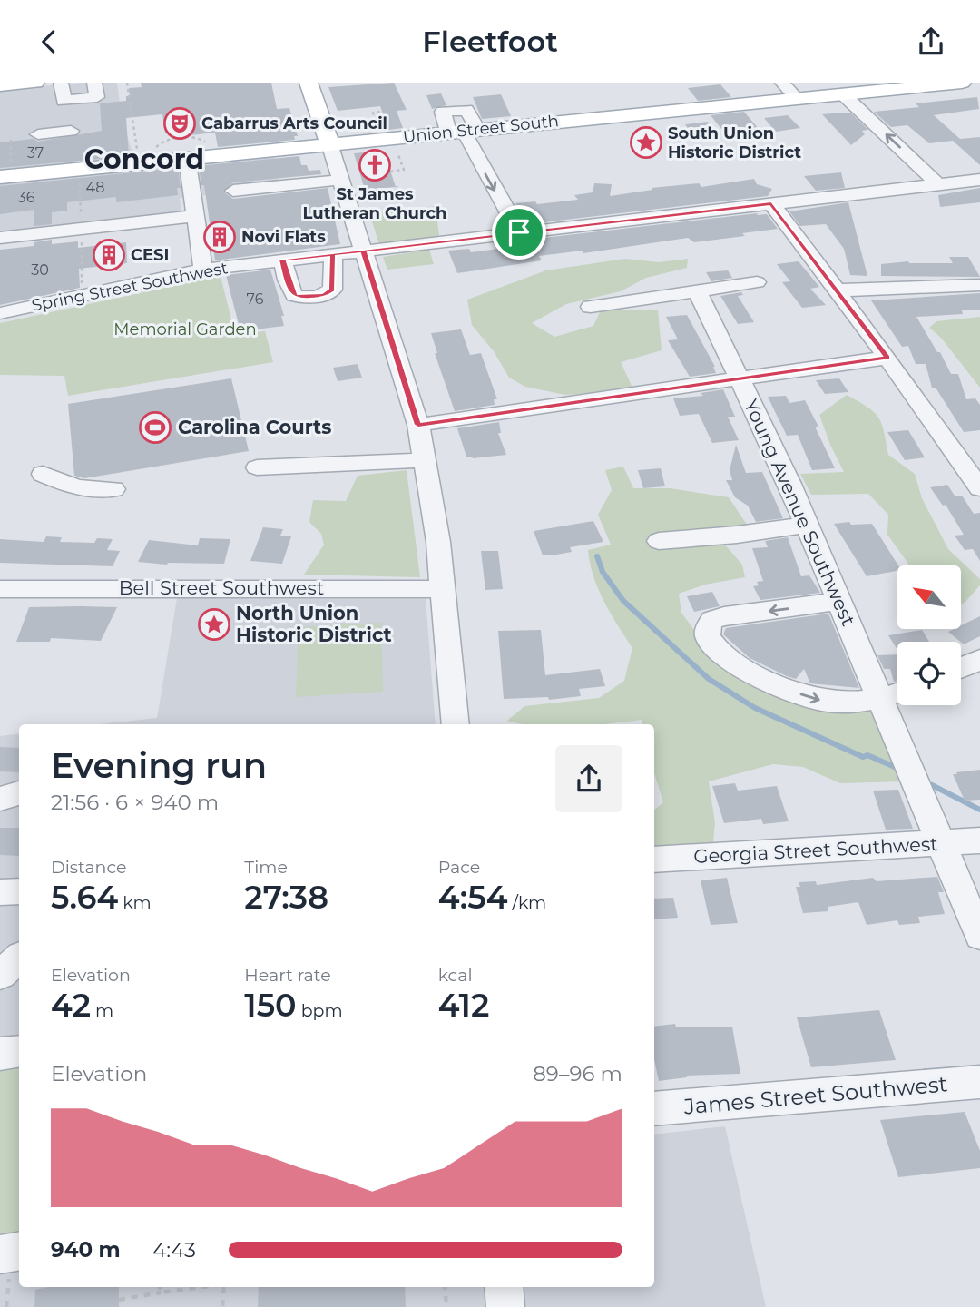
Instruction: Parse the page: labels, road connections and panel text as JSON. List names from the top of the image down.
{
  "streets": {
    "main road": ["Union Street South"],
    "street": [
      "Spring Street Southwest",
      "Young Avenue Southwest",
      "Bell Street Southwest",
      "Georgia Street Southwest",
      "James Street Southwest"
    ]
  },
  "crossings": [
    ["Young Avenue Southwest", "Georgia Street Southwest"]
  ],
  "districts": ["Concord"],
  "parks": ["Memorial Garden"],
  "places": {
    "theatre": ["Cabarrus Arts Council"],
    "place": ["South Union Historic District", "North Union Historic District"],
    "church": ["St James Lutheran Church"],
    "building": ["Novi Flats", "CESI"],
    "sports": ["Carolina Courts"]
  },
  "house_numbers": [
    "37",
    "48",
    "36",
    "30",
    "76"
  ],
  "north": "top left",
  "page": {
    "header": "Fleetfoot",
    "heading": ["Evening run", "21:56 · 6 × 940 m"],
    "stats": [
      ["Distance", "5.64 km"],
      ["Time", "27:38"],
      ["Pace", "4:54 /km"],
      ["Elevation", "42 m"],
      ["Heart rate", "150 bpm"],
      ["kcal", "412"]
    ],
    "chart": ["Elevation", "89–96 m"],
    "list": [
      {
        "name": "940 m",
        "note": "4:43"
      }
    ]
  }
}
